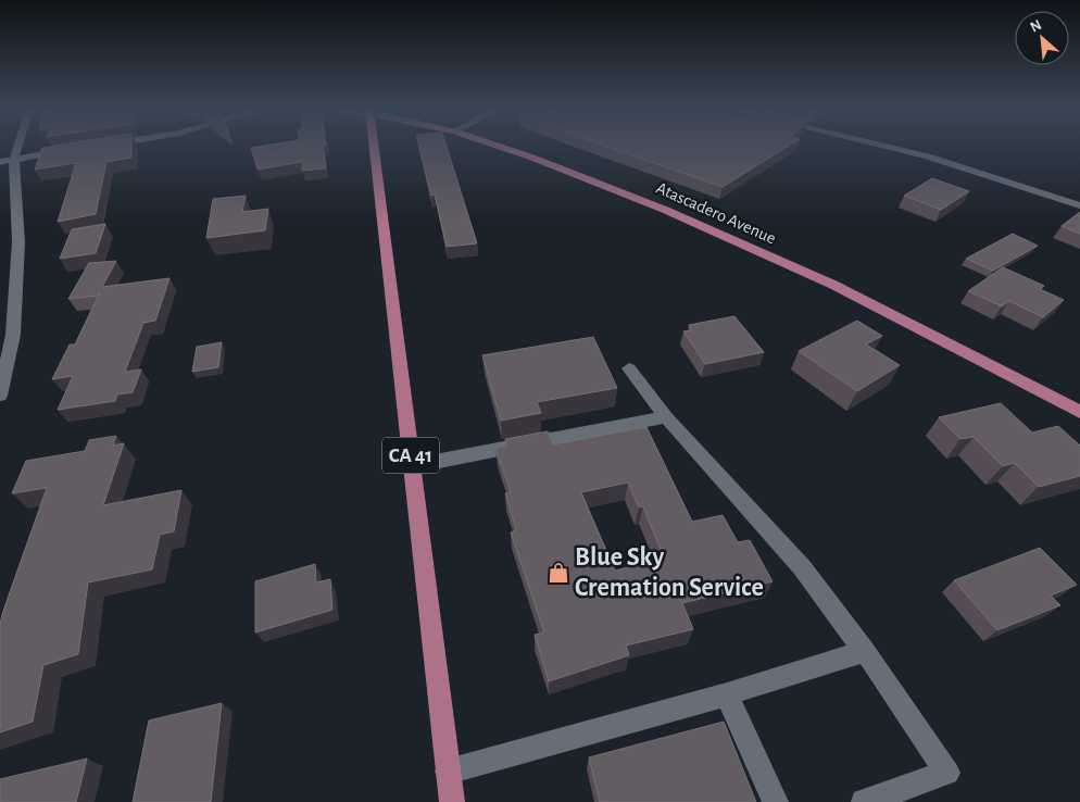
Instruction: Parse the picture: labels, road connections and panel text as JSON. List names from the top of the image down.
{
  "streets": {
    "main road": ["Atascadero Avenue", "CA 41"]
  },
  "places": {
    "shop": ["Blue Sky Cremation Service"]
  },
  "north": "top left"
}
